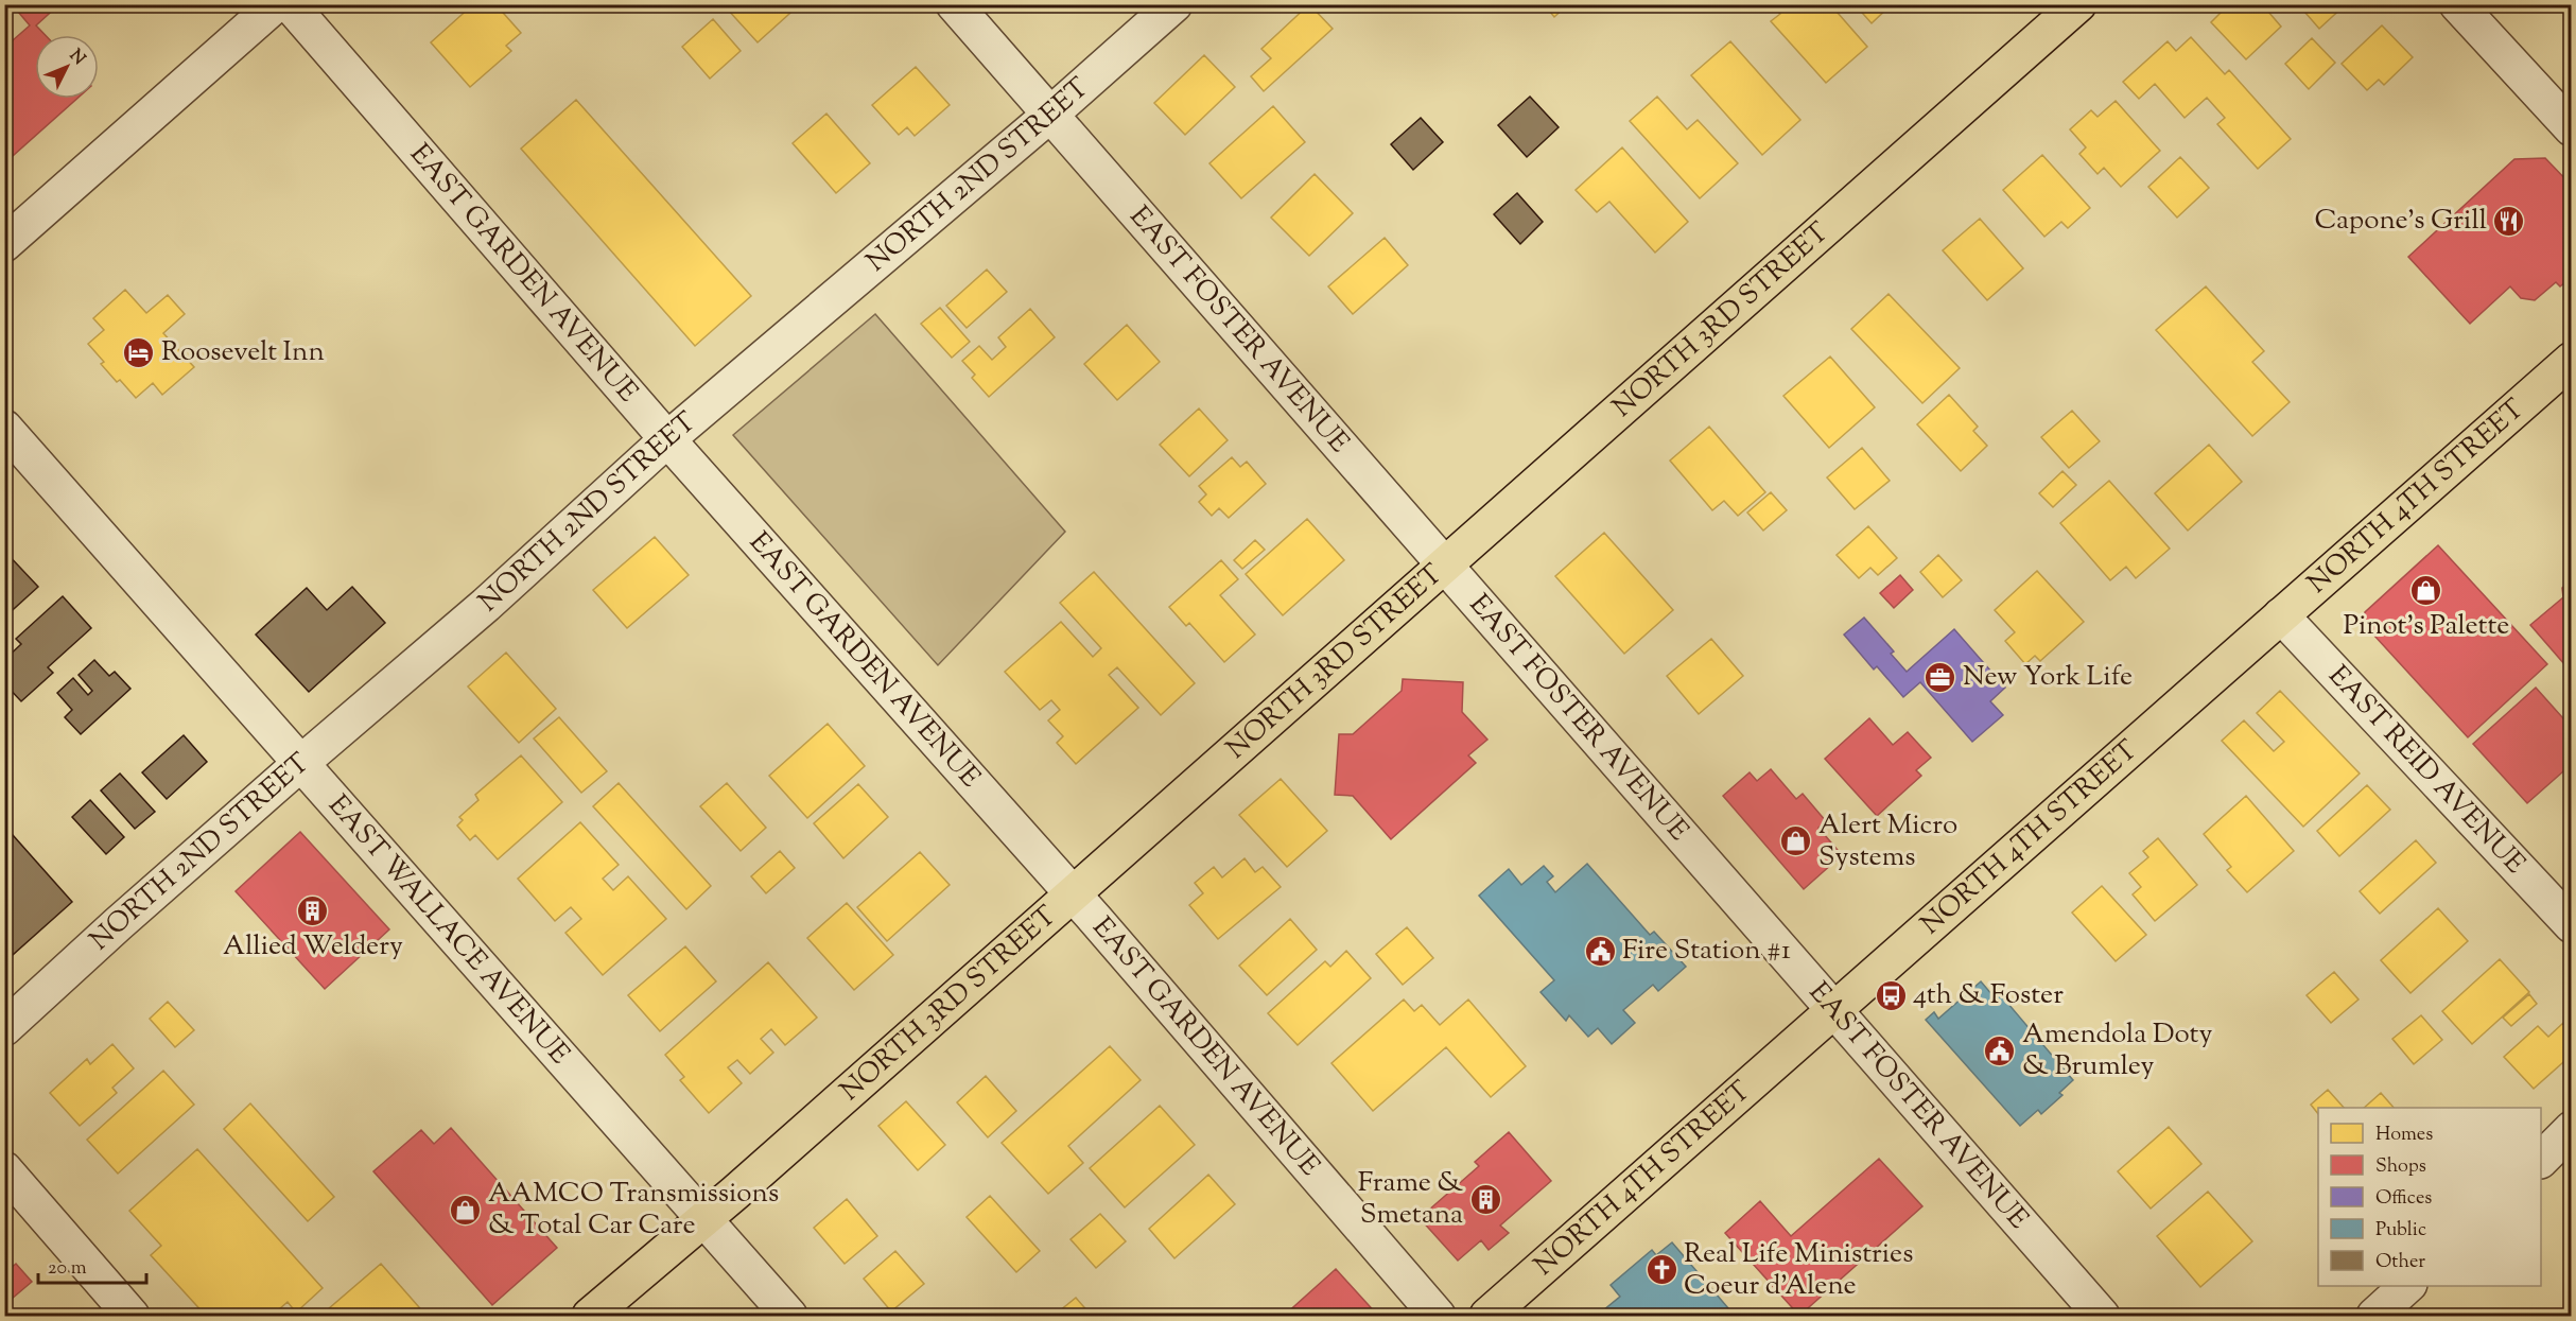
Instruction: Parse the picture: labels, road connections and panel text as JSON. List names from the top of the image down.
{
  "streets": {
    "main road": ["NORTH 3RD STREET", "NORTH 4TH STREET"],
    "street": [
      "NORTH 2ND STREET",
      "EAST GARDEN AVENUE",
      "EAST FOSTER AVENUE",
      "EAST REID AVENUE",
      "EAST WALLACE AVENUE"
    ]
  },
  "crossings": [
    ["NORTH 2ND STREET", "EAST GARDEN AVENUE"],
    ["NORTH 2ND STREET", "EAST FOSTER AVENUE"],
    ["NORTH 2ND STREET", "EAST WALLACE AVENUE"],
    ["EAST GARDEN AVENUE", "NORTH 3RD STREET"],
    ["NORTH 3RD STREET", "EAST FOSTER AVENUE"],
    ["NORTH 3RD STREET", "EAST WALLACE AVENUE"],
    ["EAST FOSTER AVENUE", "NORTH 4TH STREET"],
    ["NORTH 4TH STREET", "EAST REID AVENUE"]
  ],
  "places": {
    "restaurant": ["Capone's Grill"],
    "hotel": ["Roosevelt Inn"],
    "shop": ["Pinot's Palette", "Alert Micro Systems", "AAMCO Transmissions & Total Car Care"],
    "office": ["New York Life"],
    "building": ["Allied Weldery", "Frame & Smetana"],
    "public building": ["Fire Station #1", "Amendola Doty & Brumley"],
    "bus stop": ["4th & Foster"],
    "church": ["Real Life Ministries Coeur d'Alene"]
  },
  "legend": [
    "Homes",
    "Shops",
    "Offices",
    "Public",
    "Other"
  ],
  "scale_bar": "20 m",
  "north": "top right"
}
